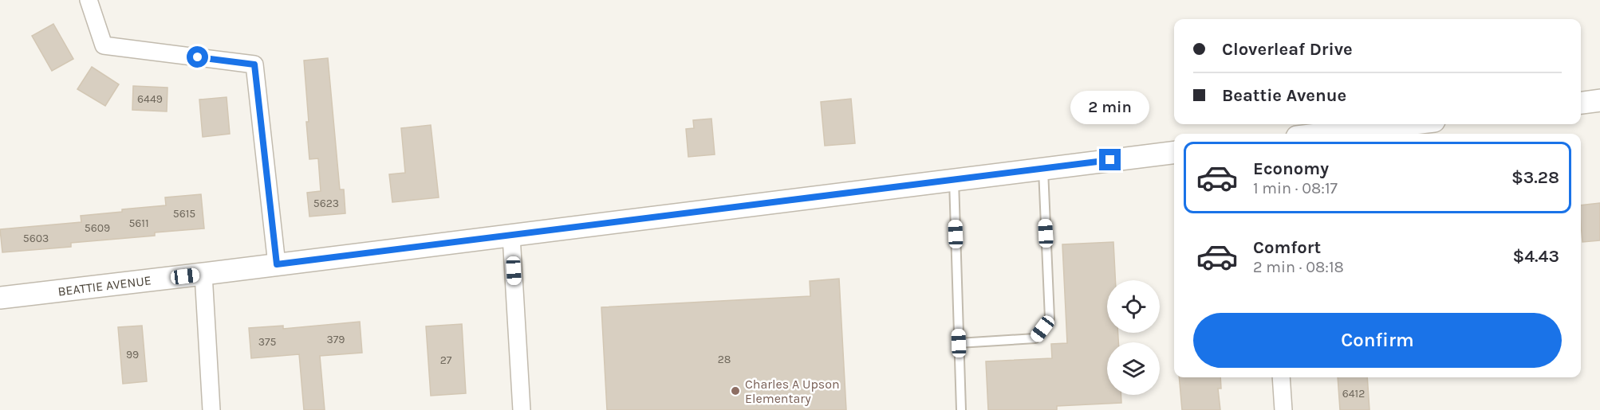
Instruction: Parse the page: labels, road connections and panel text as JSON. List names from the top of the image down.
{
  "streets": {
    "street": ["BEATTIE AVENUE"]
  },
  "places": ["Charles A Upson Elementary"],
  "house_numbers": [
    "6449",
    "5623",
    "5615",
    "5611",
    "5609",
    "5603",
    "379",
    "375",
    "99",
    "28",
    "27",
    "6412"
  ],
  "page": {
    "banner": ["Cloverleaf Drive", "Beattie Avenue"],
    "bubble": "2 min",
    "list": [
      {
        "name": "Economy",
        "note": "1 min · 08:17",
        "value": "$3.28"
      },
      {
        "name": "Comfort",
        "note": "2 min · 08:18",
        "value": "$4.43"
      }
    ],
    "buttons": "Confirm"
  }
}
